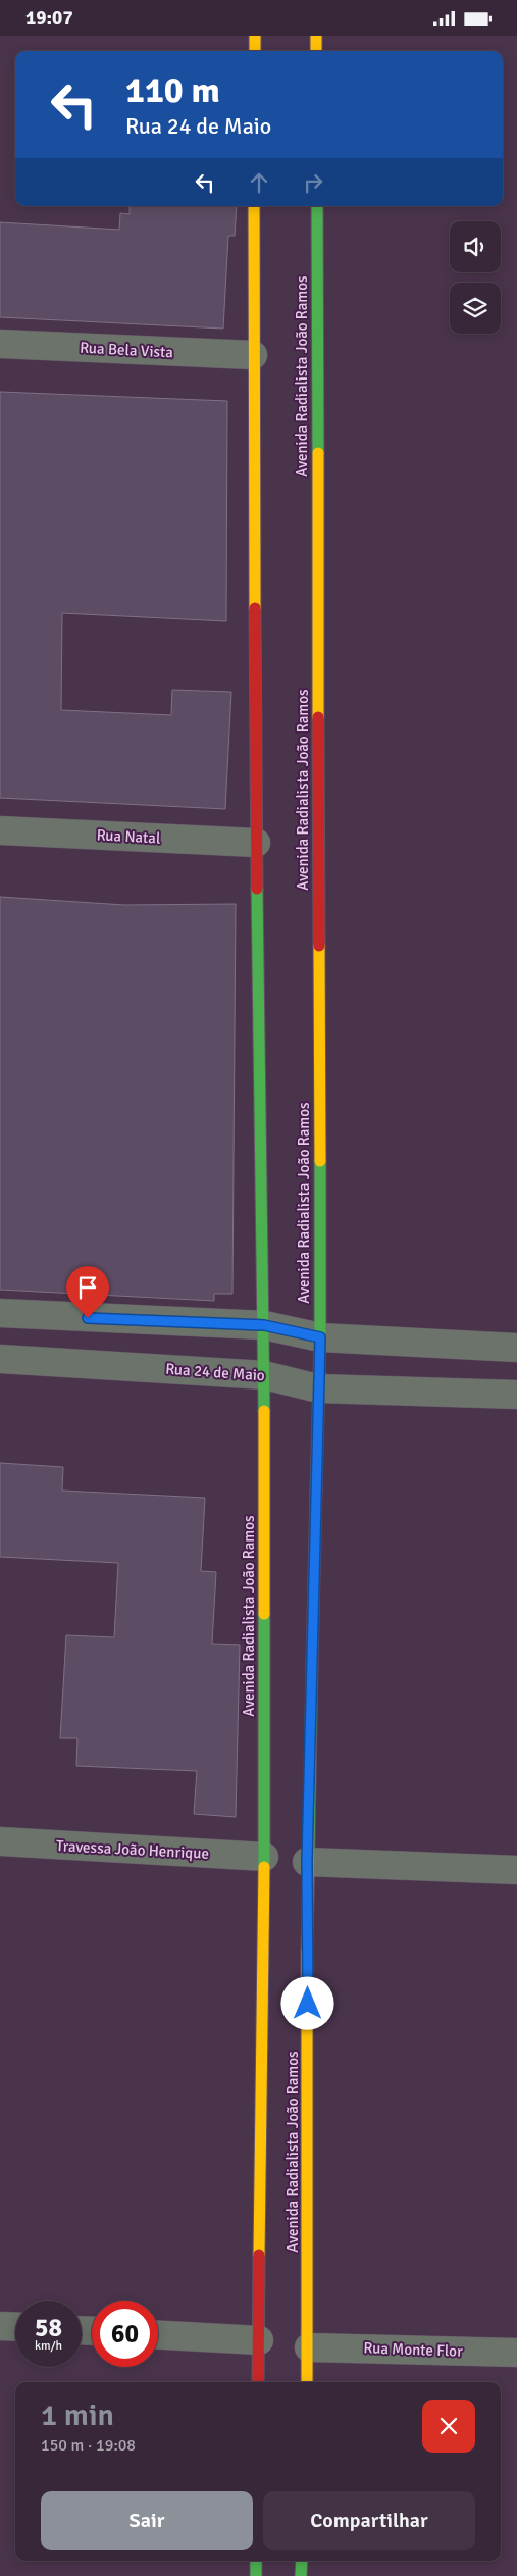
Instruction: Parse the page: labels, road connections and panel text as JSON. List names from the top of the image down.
{
  "streets": {
    "main road": ["Avenida Radialista João Ramos"],
    "street": [
      "Rua Bela Vista",
      "Rua Natal",
      "Rua 24 de Maio",
      "Travessa João Henrique",
      "Rua Monte Flor"
    ]
  },
  "crossings": [
    ["Rua Bela Vista", "Avenida Radialista João Ramos"],
    ["Avenida Radialista João Ramos", "Rua Natal"],
    ["Avenida Radialista João Ramos", "Rua 24 de Maio"],
    ["Avenida Radialista João Ramos", "Travessa João Henrique"],
    ["Avenida Radialista João Ramos", "Rua Monte Flor"]
  ],
  "page": {
    "status": "19:07",
    "turn": ["110 m", "Rua 24 de Maio"],
    "speed": "58 km/h",
    "limit": "60",
    "heading": ["1 min", "150 m · 19:08"],
    "buttons": ["Sair", "Compartilhar"]
  }
}
